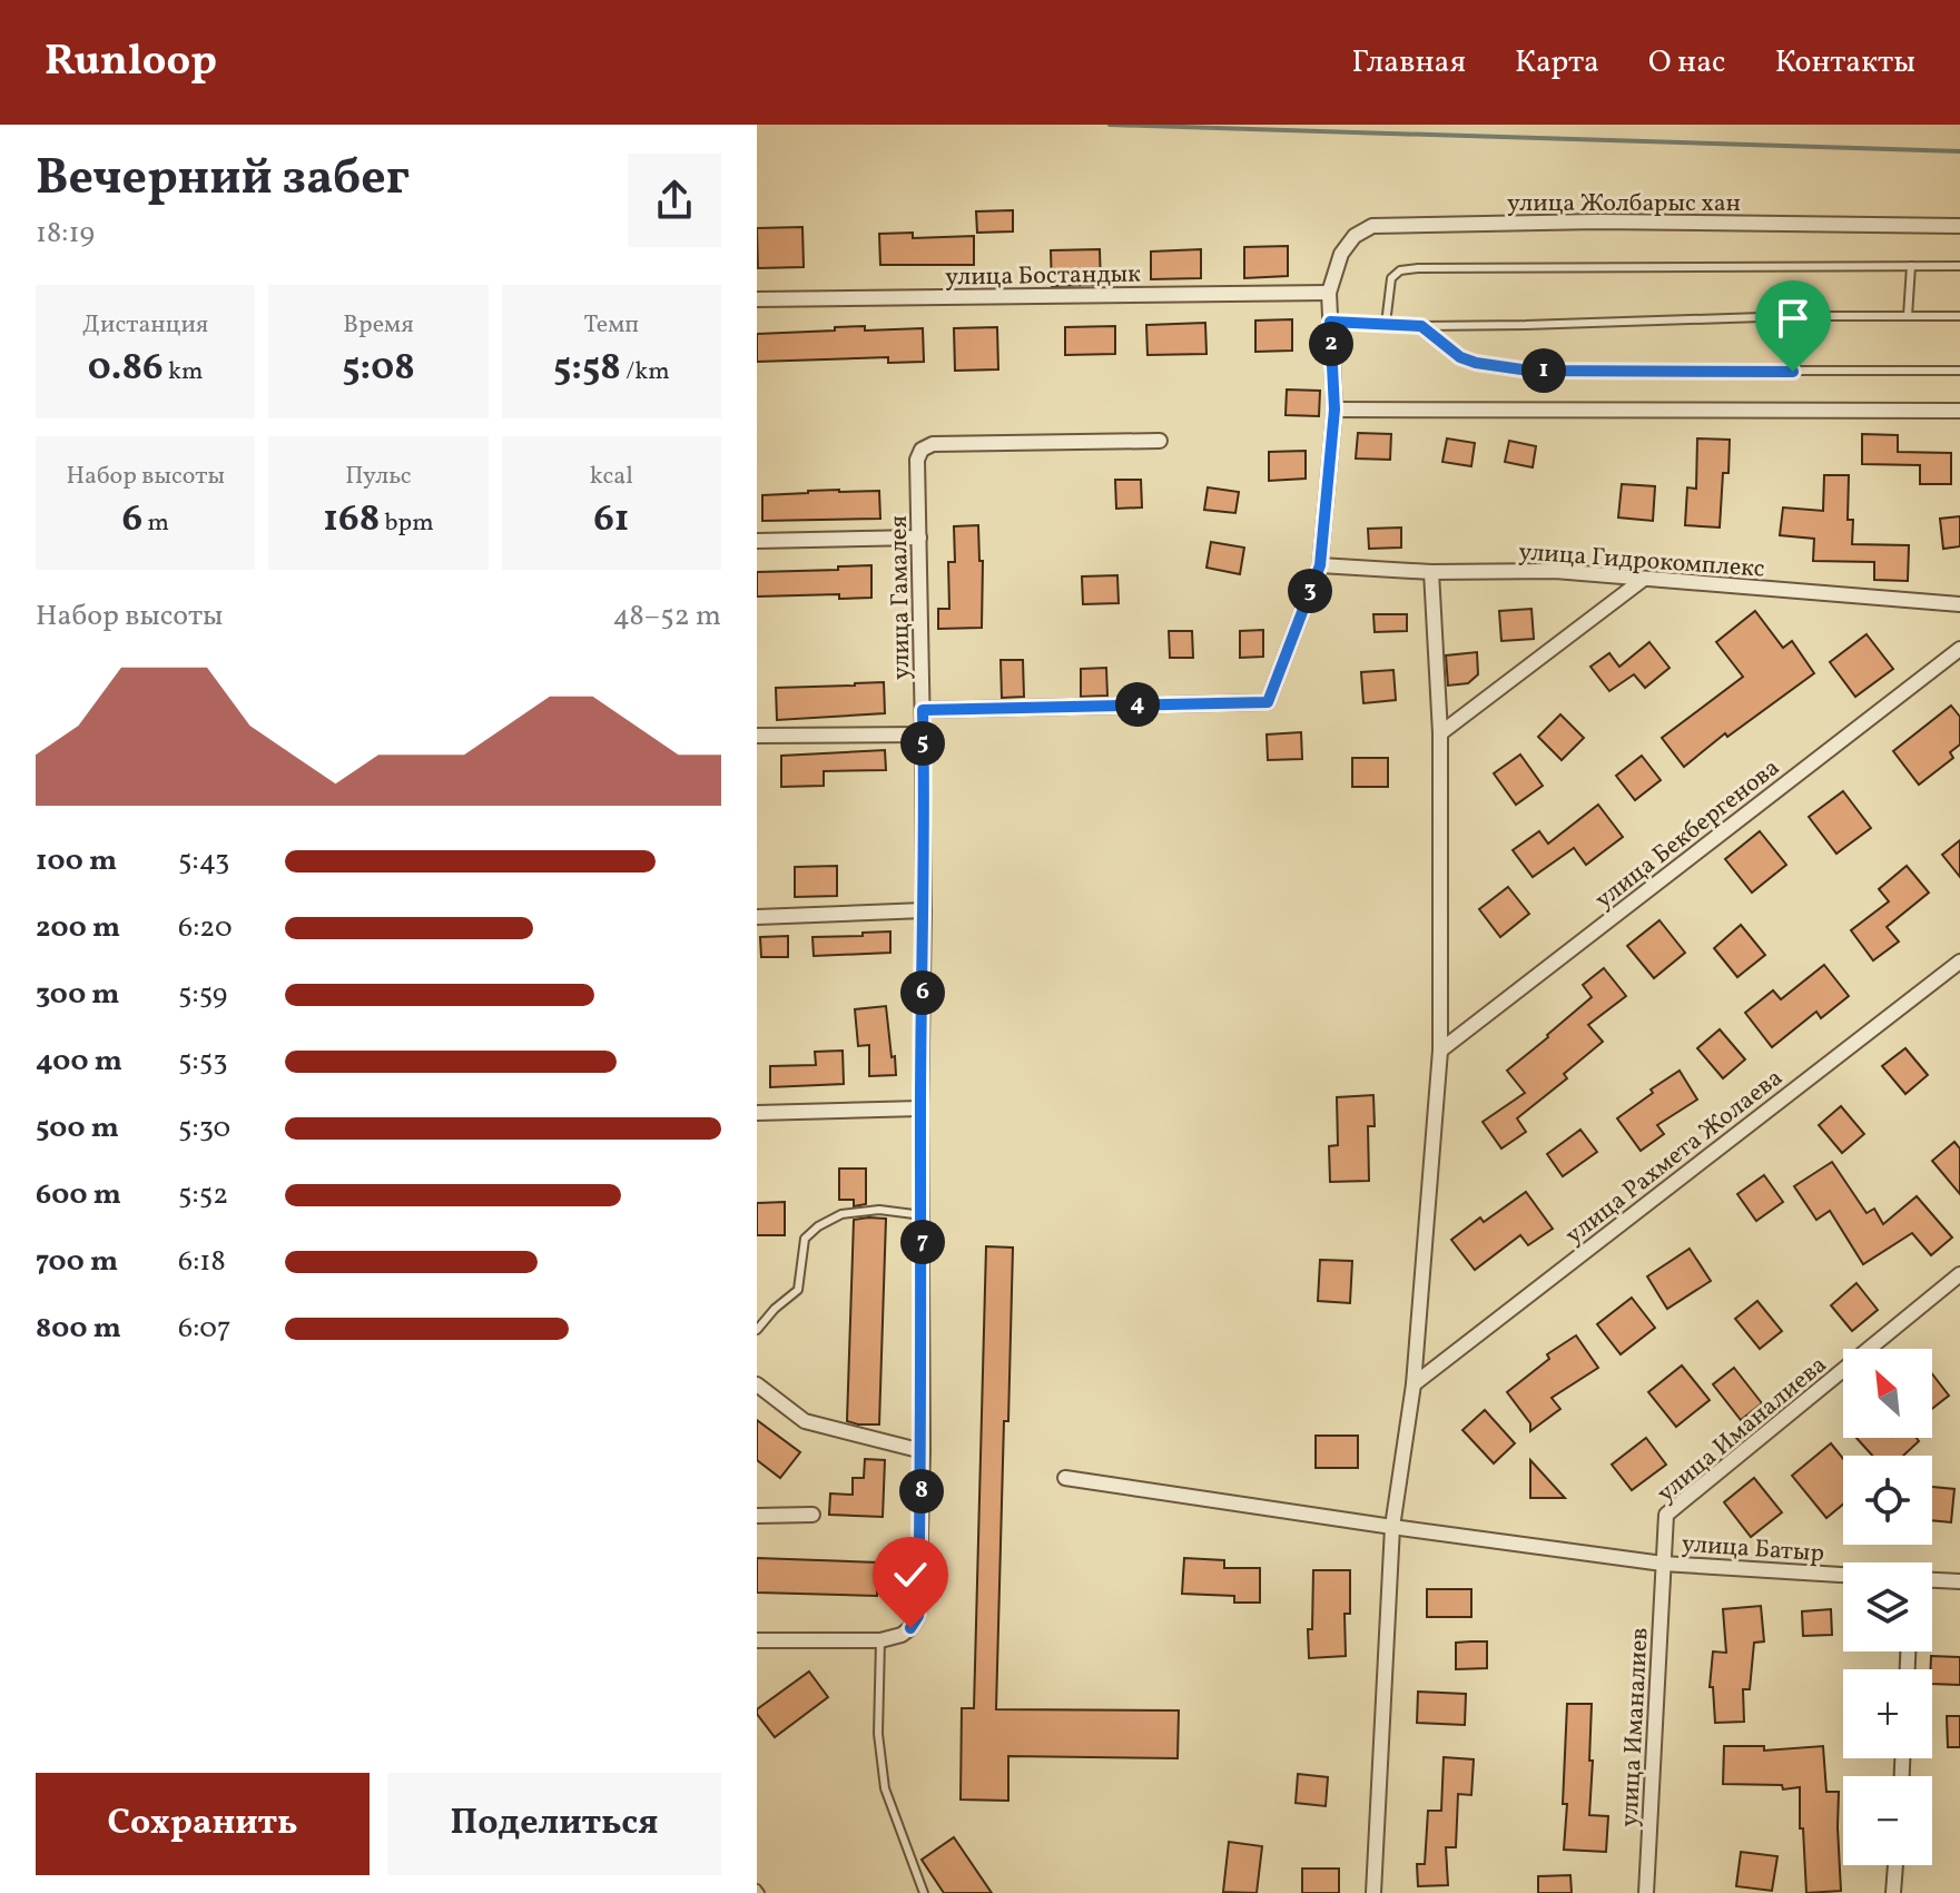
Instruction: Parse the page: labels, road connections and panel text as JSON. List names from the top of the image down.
{
  "streets": {
    "street": [
      "улица Жолбарыс хан",
      "улица Бостандык",
      "улица Гидрокомплекс",
      "улица Гамалея",
      "улица Бекбергенова",
      "улица Рахмета Жолаева",
      "улица Иманалиева",
      "улица Батыр",
      "улица Иманалиев"
    ]
  },
  "crossings": [
    ["улица Жолбарыс хан", "улица Бостандык"],
    ["улица Иманалиева", "улица Батыр"],
    ["улица Иманалиева", "улица Иманалиев"],
    ["улица Батыр", "улица Иманалиев"]
  ],
  "north": "top left",
  "page": {
    "header": "Runloop",
    "nav": [
      "Главная",
      "Карта",
      "О нас",
      "Контакты"
    ],
    "heading": ["Вечерний забег", "18:19"],
    "stats": [
      ["Дистанция", "0.86 km"],
      ["Время", "5:08"],
      ["Темп", "5:58 /km"],
      ["Набор высоты", "6 m"],
      ["Пульс", "168 bpm"],
      ["kcal", "61"]
    ],
    "pins": [
      "2",
      "1",
      "3",
      "4",
      "5",
      "6",
      "7",
      "8"
    ],
    "chart": ["Набор высоты", "48–52 m"],
    "list": [
      {
        "name": "100 m",
        "note": "5:43"
      },
      {
        "name": "200 m",
        "note": "6:20"
      },
      {
        "name": "300 m",
        "note": "5:59"
      },
      {
        "name": "400 m",
        "note": "5:53"
      },
      {
        "name": "500 m",
        "note": "5:30"
      },
      {
        "name": "600 m",
        "note": "5:52"
      },
      {
        "name": "700 m",
        "note": "6:18"
      },
      {
        "name": "800 m",
        "note": "6:07"
      }
    ],
    "map_buttons": ["+", "−"],
    "buttons": ["Сохранить", "Поделиться"]
  }
}
